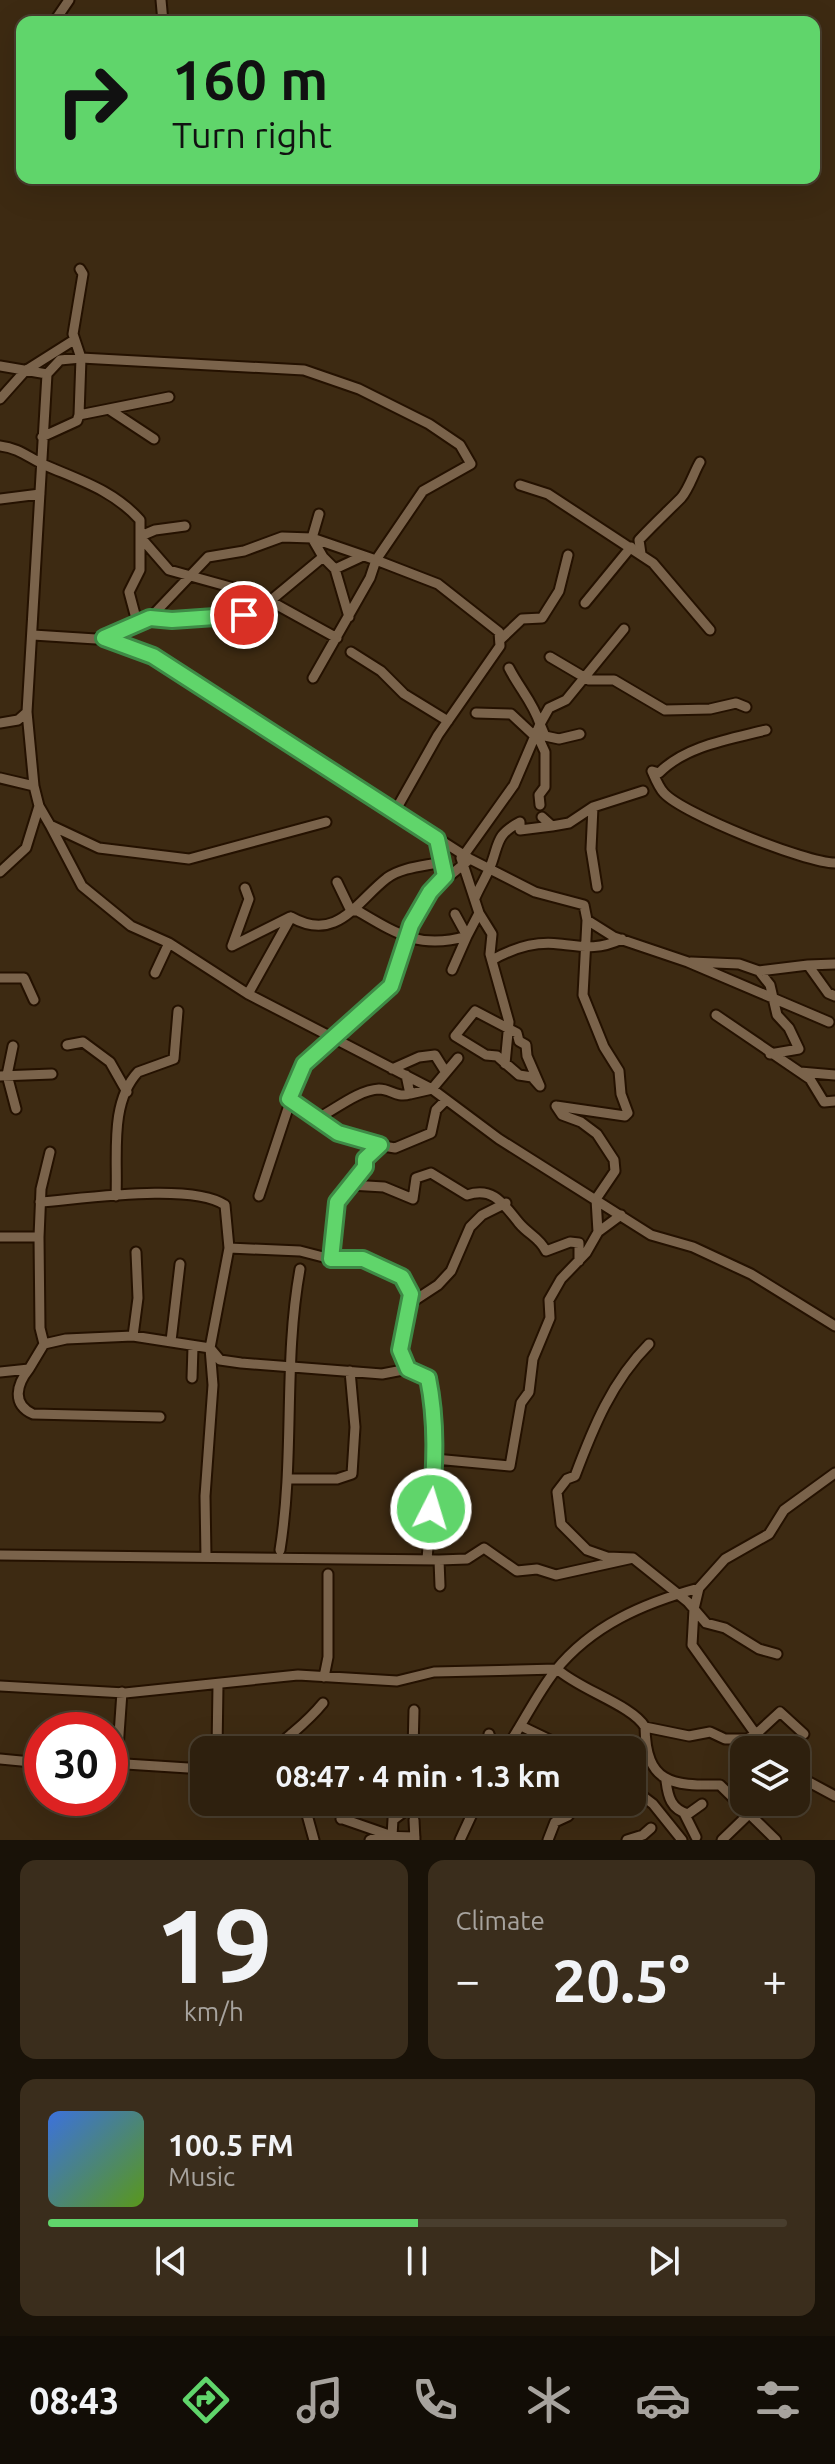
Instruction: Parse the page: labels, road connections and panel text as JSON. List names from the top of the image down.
{
  "page": {
    "turn": ["160 m", "Turn right"],
    "limit": "30",
    "trip": "08:47 · 4 min · 1.3 km",
    "tile": [
      ["19", "km/h"],
      "Climate"
    ],
    "heat": ["−", "20.5°", "+"],
    "song": ["100.5 FM", "Music"],
    "tabs": "08:43"
  }
}
